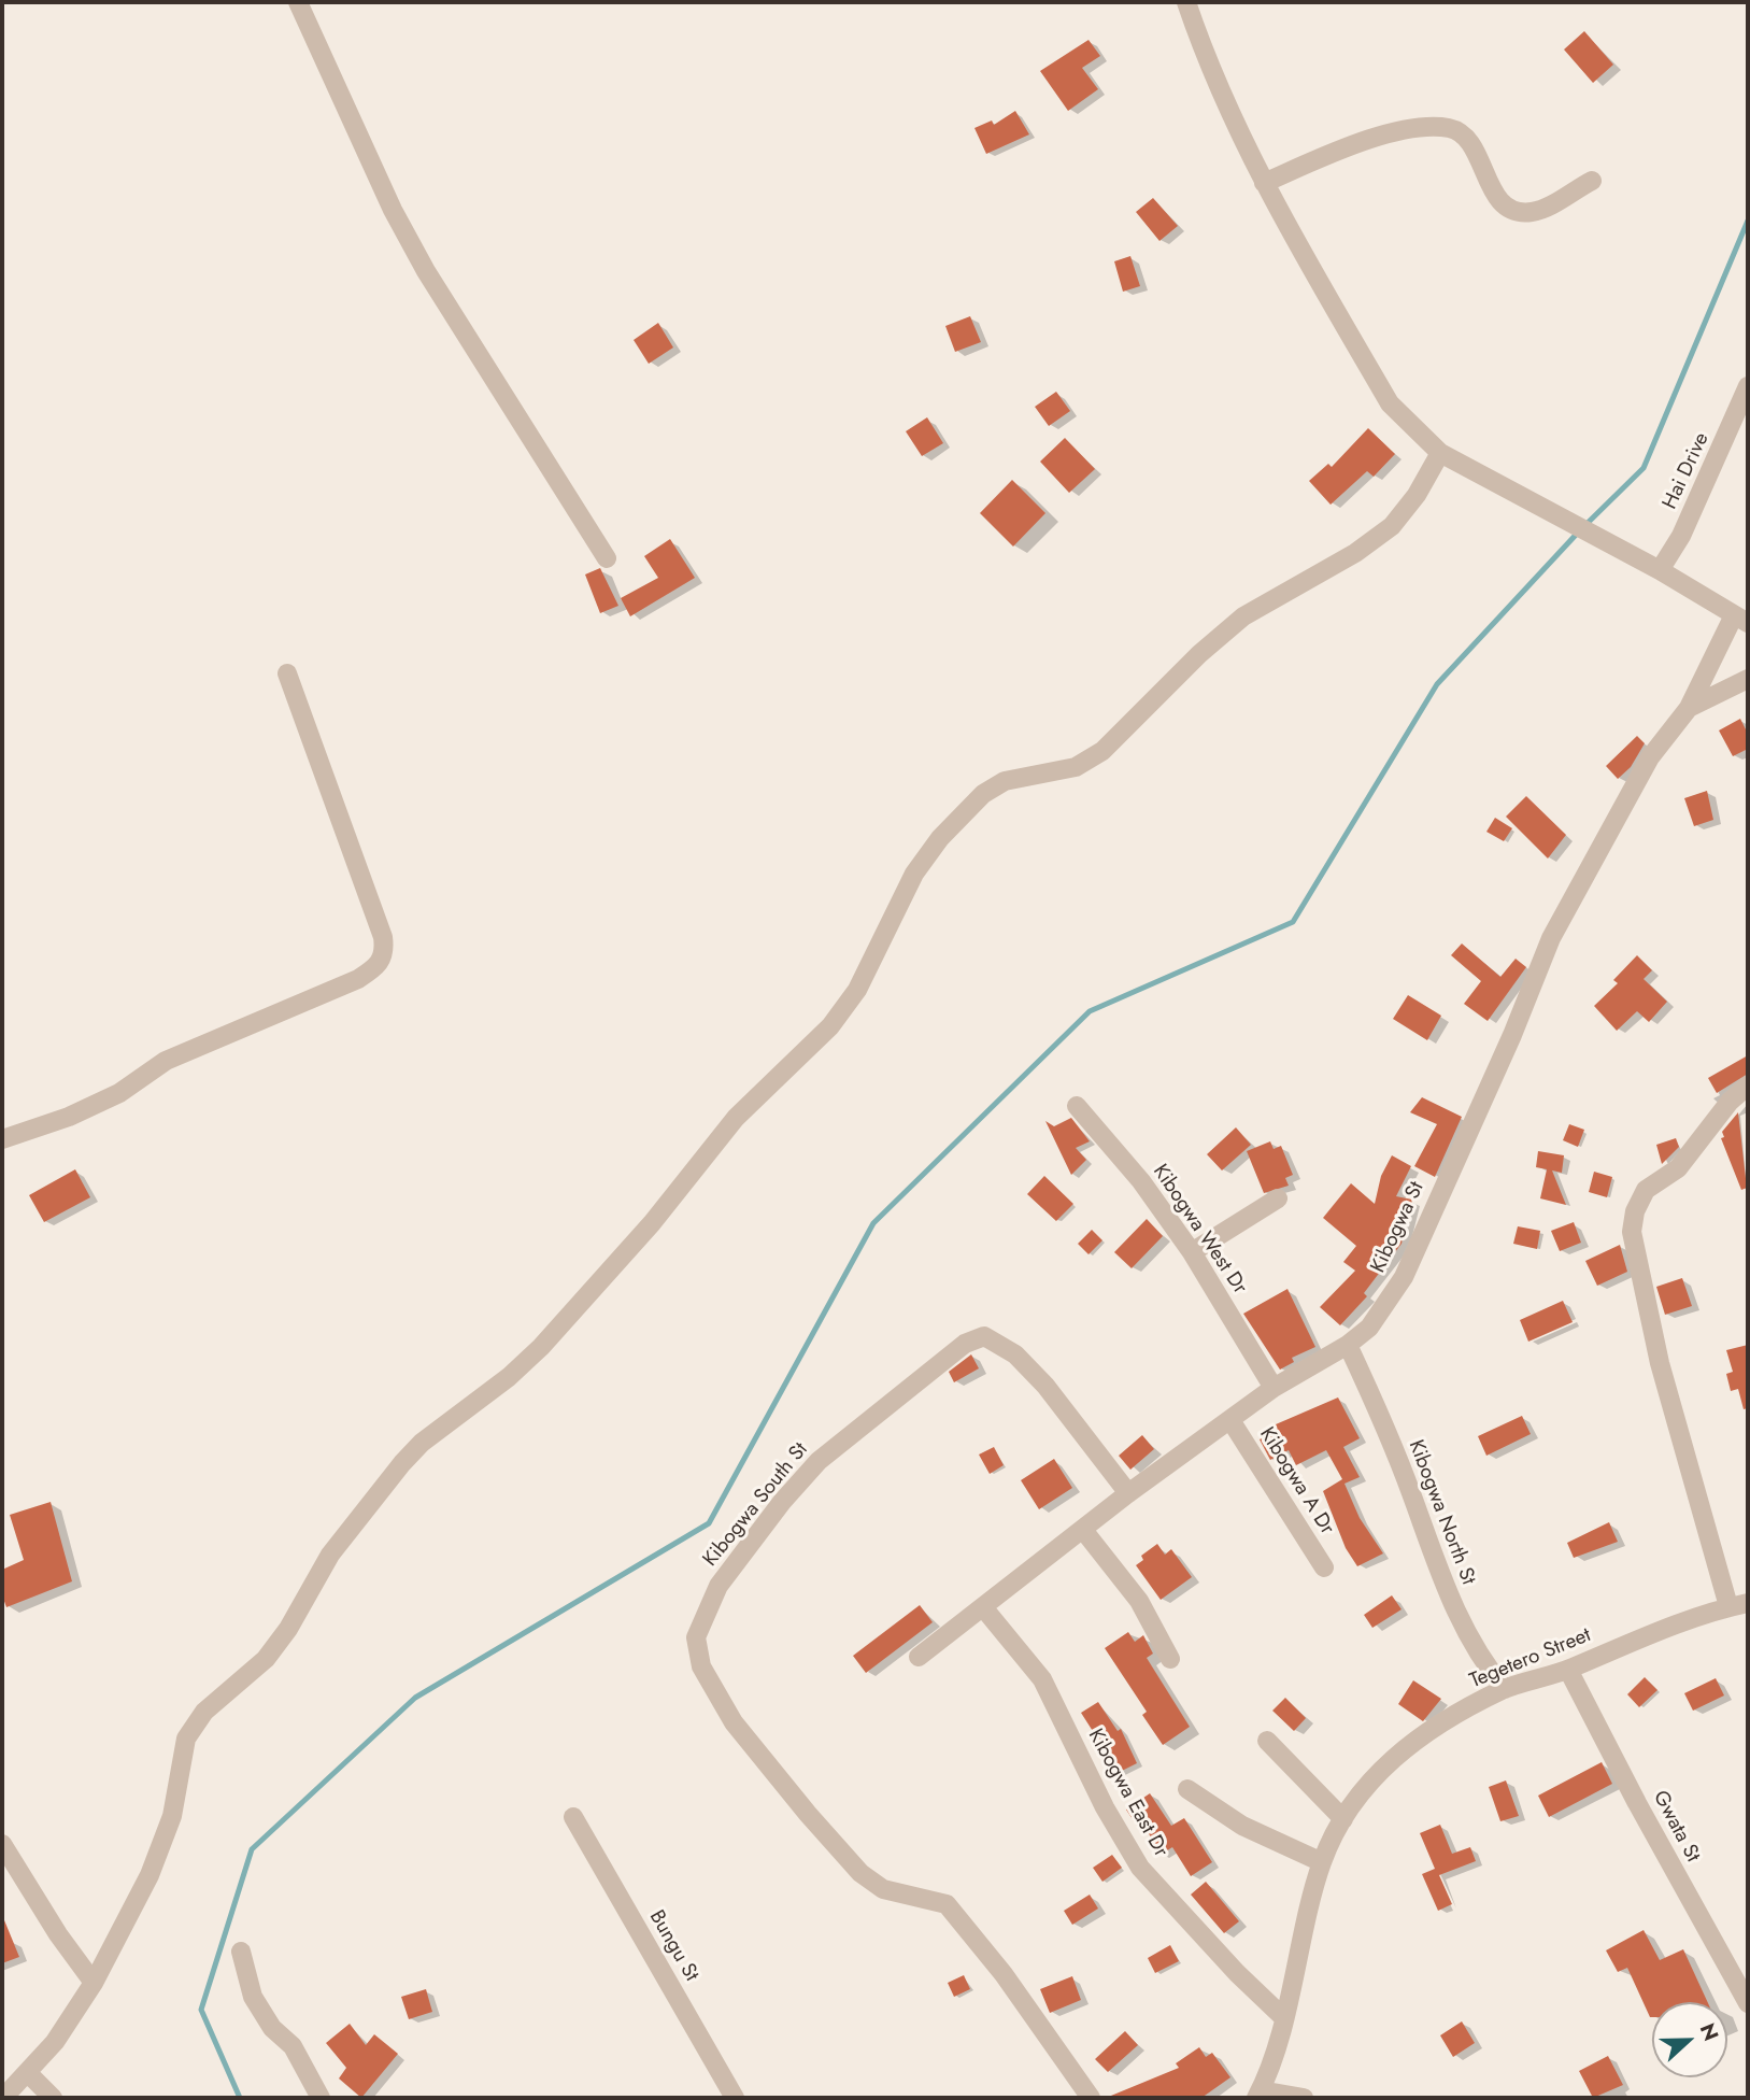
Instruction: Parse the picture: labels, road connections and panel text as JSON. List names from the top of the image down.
{
  "streets": {
    "street": [
      "Hai Drive",
      "Kibogwa St",
      "Kibogwa West Dr",
      "Kibogwa A Dr",
      "Kibogwa South St",
      "Kibogwa North St",
      "Tegetero Street",
      "Kibogwa East Dr",
      "Gwata St",
      "Bungu St"
    ]
  },
  "crossings": [
    ["Kibogwa St", "Kibogwa West Dr"],
    ["Kibogwa St", "Kibogwa A Dr"],
    ["Kibogwa St", "Kibogwa South St"],
    ["Kibogwa St", "Kibogwa North St"],
    ["Kibogwa St", "Kibogwa East Dr"],
    ["Kibogwa North St", "Tegetero Street"],
    ["Tegetero Street", "Kibogwa East Dr"],
    ["Tegetero Street", "Gwata St"]
  ],
  "north": "right"
}
